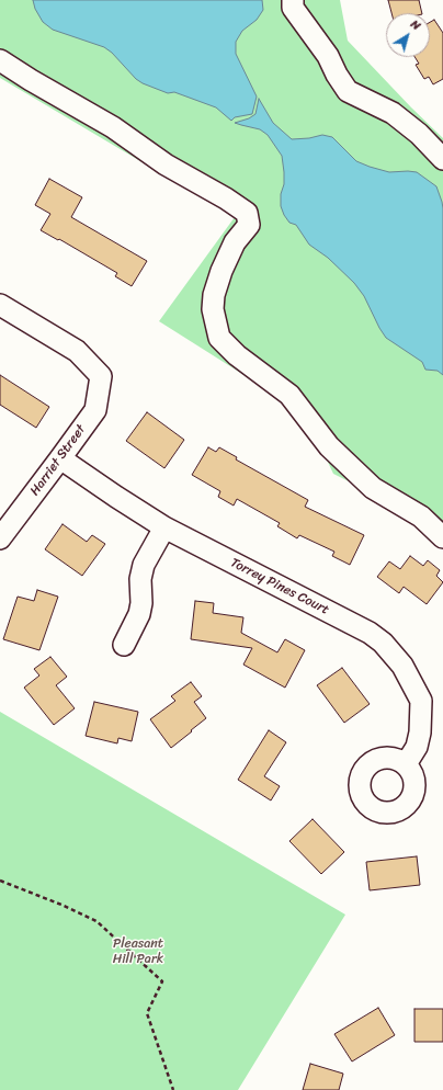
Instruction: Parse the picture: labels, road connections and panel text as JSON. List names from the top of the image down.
{
  "streets": {
    "street": ["Harriet Street", "Torrey Pines Court"]
  },
  "crossings": [
    ["Harriet Street", "Torrey Pines Court"]
  ],
  "parks": ["Pleasant Hill Park"],
  "north": "top right"
}
